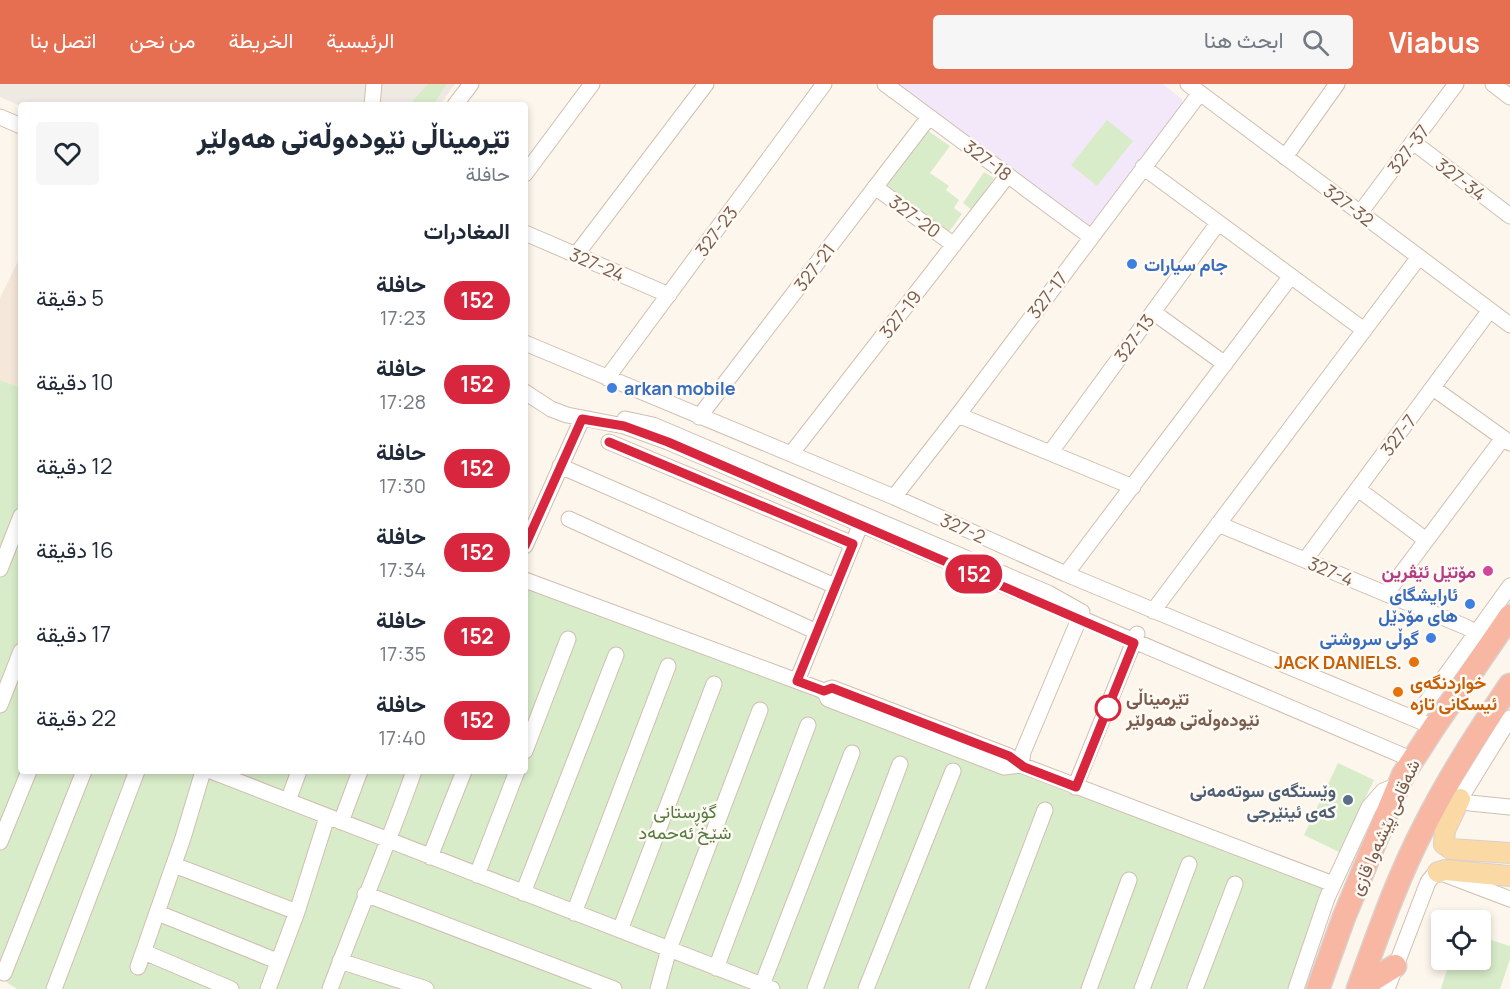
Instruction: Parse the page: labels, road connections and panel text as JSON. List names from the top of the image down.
{
  "streets": {
    "highway": ["شەقامی پێشەوا قازی"],
    "street": [
      "327-37",
      "327-18",
      "327-34",
      "327-32",
      "327-20",
      "327-23",
      "327-24",
      "327-21",
      "327-17",
      "327-19",
      "327-13",
      "327-7",
      "327-2",
      "327-4"
    ]
  },
  "crossings": [
    ["327-37", "327-34"],
    ["327-37", "327-32"],
    ["327-18", "327-21"],
    ["327-18", "327-17"],
    ["327-18", "327-19"],
    ["327-32", "327-17"],
    ["327-32", "327-7"],
    ["327-20", "327-21"],
    ["327-20", "327-19"],
    ["327-23", "327-24"],
    ["327-23", "327-2"],
    ["327-21", "327-2"],
    ["327-17", "327-2"],
    ["327-19", "327-2"],
    ["327-7", "327-4"],
    ["327-2", "شەقامی پێشەوا قازی"]
  ],
  "parks": ["گۆڕستانی شێخ ئەحمەد"],
  "places": [
    "جام سيارات",
    "arkan mobile",
    "مۆتێل ئێڤرین",
    "ئارایشگای های مۆدێل",
    "گوڵی سروشتی",
    "JACK DANIELS.",
    "خواردنگەی ئیسکانی تازە",
    "تێرمیناڵی نێودەوڵەتی هەولێر",
    "وێستگەی سوتەمەنی کەی ئینێرجی"
  ],
  "lines": ["bus line 152"],
  "page": {
    "header": "Viabus",
    "search": "ابحث هنا",
    "nav": [
      "الرئيسية",
      "الخريطة",
      "من نحن",
      "اتصل بنا"
    ],
    "on_map": "152",
    "heading": [
      ["تێرمیناڵی نێودەوڵەتی هەولێر", "حافلة"],
      "المغادرات"
    ],
    "list": [
      {
        "mark": "152",
        "name": "حافلة",
        "note": "17:23",
        "value": "5 دقيقة"
      },
      {
        "mark": "152",
        "name": "حافلة",
        "note": "17:28",
        "value": "10 دقيقة"
      },
      {
        "mark": "152",
        "name": "حافلة",
        "note": "17:30",
        "value": "12 دقيقة"
      },
      {
        "mark": "152",
        "name": "حافلة",
        "note": "17:34",
        "value": "16 دقيقة"
      },
      {
        "mark": "152",
        "name": "حافلة",
        "note": "17:35",
        "value": "17 دقيقة"
      },
      {
        "mark": "152",
        "name": "حافلة",
        "note": "17:40",
        "value": "22 دقيقة"
      }
    ]
  }
}
